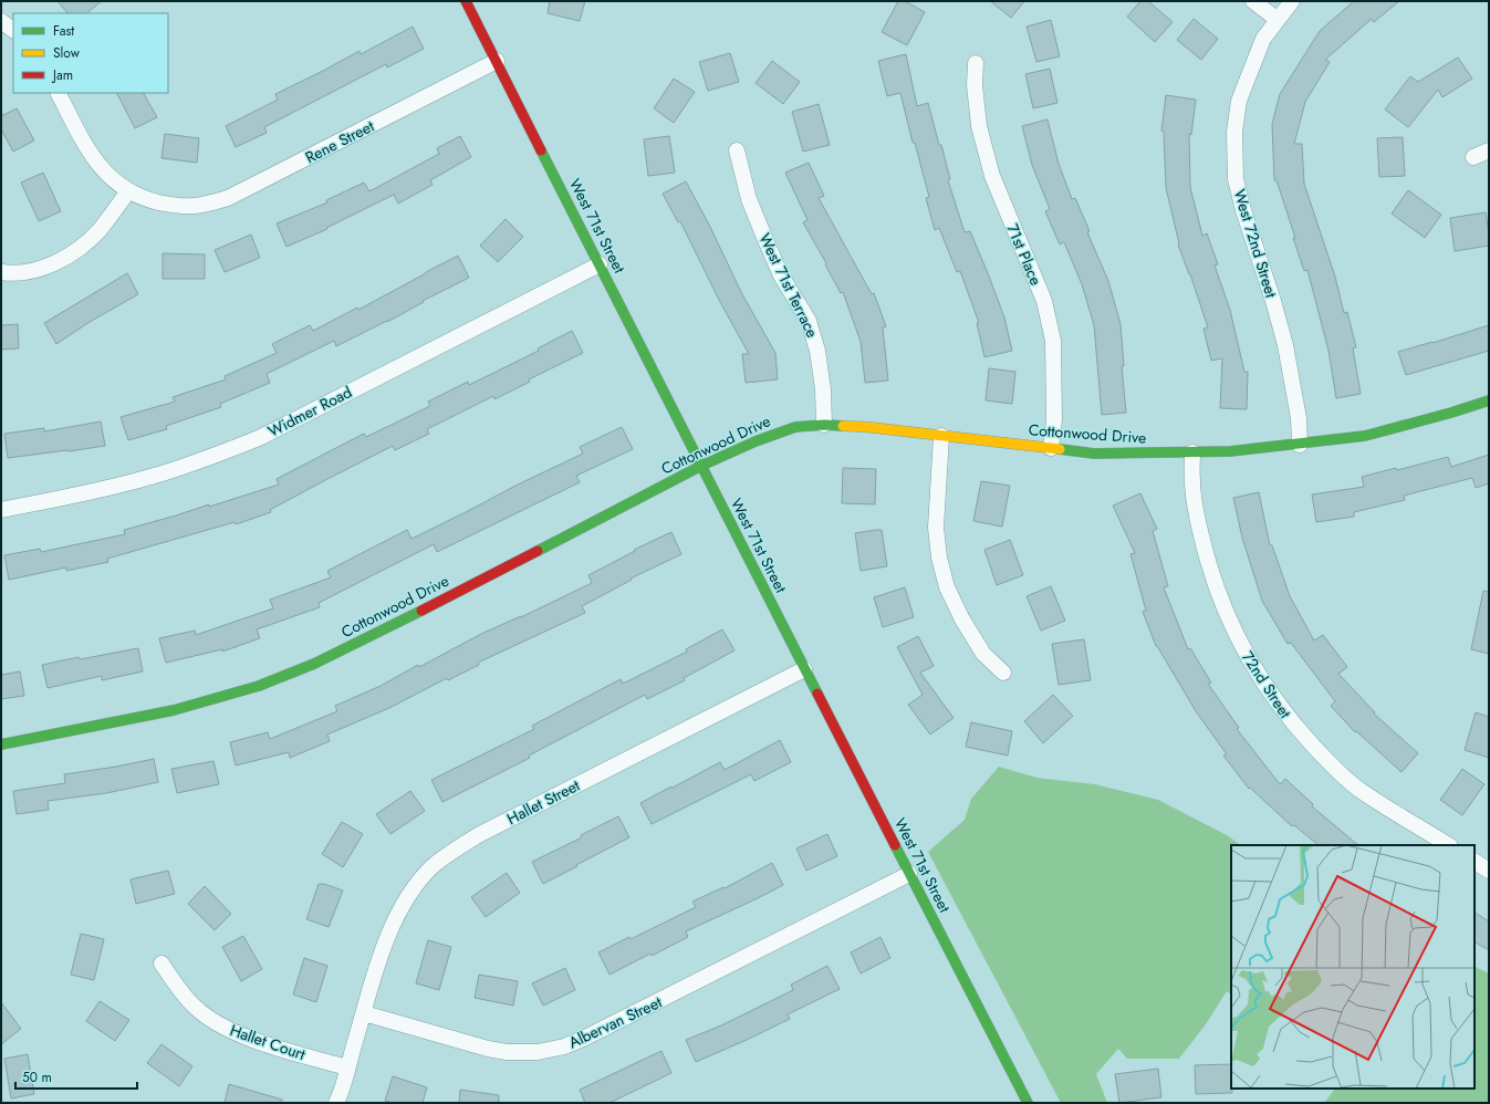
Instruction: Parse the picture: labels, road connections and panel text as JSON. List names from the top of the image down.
{
  "streets": {
    "street": [
      "Rene Street",
      "West 71st Street",
      "West 72nd Street",
      "71st Place",
      "West 71st Terrace",
      "Widmer Road",
      "Cottonwood Drive",
      "72nd Street",
      "Hallet Street",
      "Albervan Street",
      "Hallet Court"
    ]
  },
  "crossings": [
    ["Rene Street", "West 71st Street"],
    ["West 71st Street", "Widmer Road"],
    ["West 71st Street", "Cottonwood Drive"],
    ["West 71st Street", "Hallet Street"],
    ["West 71st Street", "Albervan Street"],
    ["West 72nd Street", "Cottonwood Drive"],
    ["71st Place", "Cottonwood Drive"],
    ["West 71st Terrace", "Cottonwood Drive"],
    ["Cottonwood Drive", "72nd Street"],
    ["Hallet Street", "Albervan Street"]
  ],
  "legend": ["Fast", "Slow", "Jam"],
  "scale_bar": "50 m"
}
